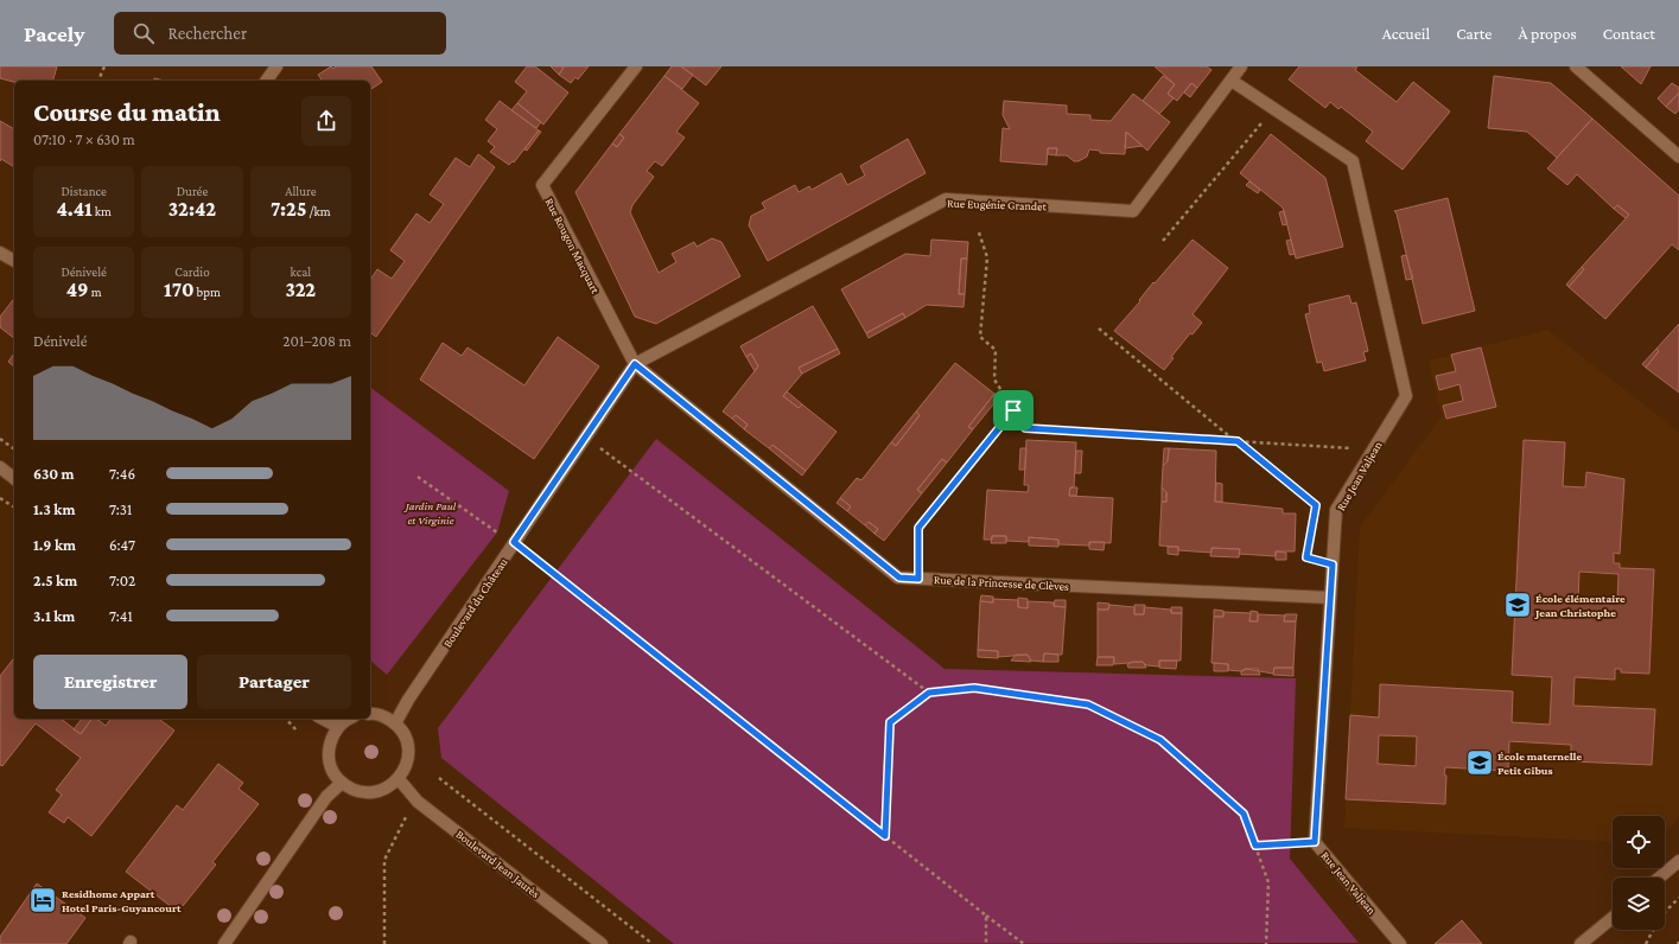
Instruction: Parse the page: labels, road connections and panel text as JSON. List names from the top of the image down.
{
  "streets": {
    "street": [
      "Rue Eugénie Grandet",
      "Rue Rougon Macquart",
      "Rue Jean Valjean",
      "Rue de la Princesse de Clèves",
      "Boulevard du Château",
      "Boulevard Jean Jaurès"
    ]
  },
  "crossings": [
    ["Rue Eugénie Grandet", "Rue Rougon Macquart"],
    ["Rue Eugénie Grandet", "Rue Jean Valjean"],
    ["Rue Eugénie Grandet", "Rue de la Princesse de Clèves"],
    ["Rue Eugénie Grandet", "Boulevard du Château"],
    ["Rue Rougon Macquart", "Rue de la Princesse de Clèves"],
    ["Rue Rougon Macquart", "Boulevard du Château"],
    ["Rue Jean Valjean", "Rue de la Princesse de Clèves"],
    ["Rue de la Princesse de Clèves", "Boulevard du Château"]
  ],
  "parks": ["Jardin Paul et Virginie"],
  "places": {
    "school or university": ["École élémentaire Jean Christophe", "École maternelle Petit Gibus"],
    "hotel": ["Residhome Appart Hotel Paris-Guyancourt"]
  },
  "page": {
    "header": "Pacely",
    "search": "Rechercher",
    "nav": [
      "Accueil",
      "Carte",
      "À propos",
      "Contact"
    ],
    "heading": ["Course du matin", "07:10 · 7 × 630 m"],
    "stats": [
      ["Distance", "4.41 km"],
      ["Durée", "32:42"],
      ["Allure", "7:25 /km"],
      ["Dénivelé", "49 m"],
      ["Cardio", "170 bpm"],
      ["kcal", "322"]
    ],
    "chart": ["Dénivelé", "201–208 m"],
    "list": [
      {
        "name": "630 m",
        "note": "7:46"
      },
      {
        "name": "1.3 km",
        "note": "7:31"
      },
      {
        "name": "1.9 km",
        "note": "6:47"
      },
      {
        "name": "2.5 km",
        "note": "7:02"
      },
      {
        "name": "3.1 km",
        "note": "7:41"
      }
    ],
    "buttons": ["Enregistrer", "Partager"]
  }
}
